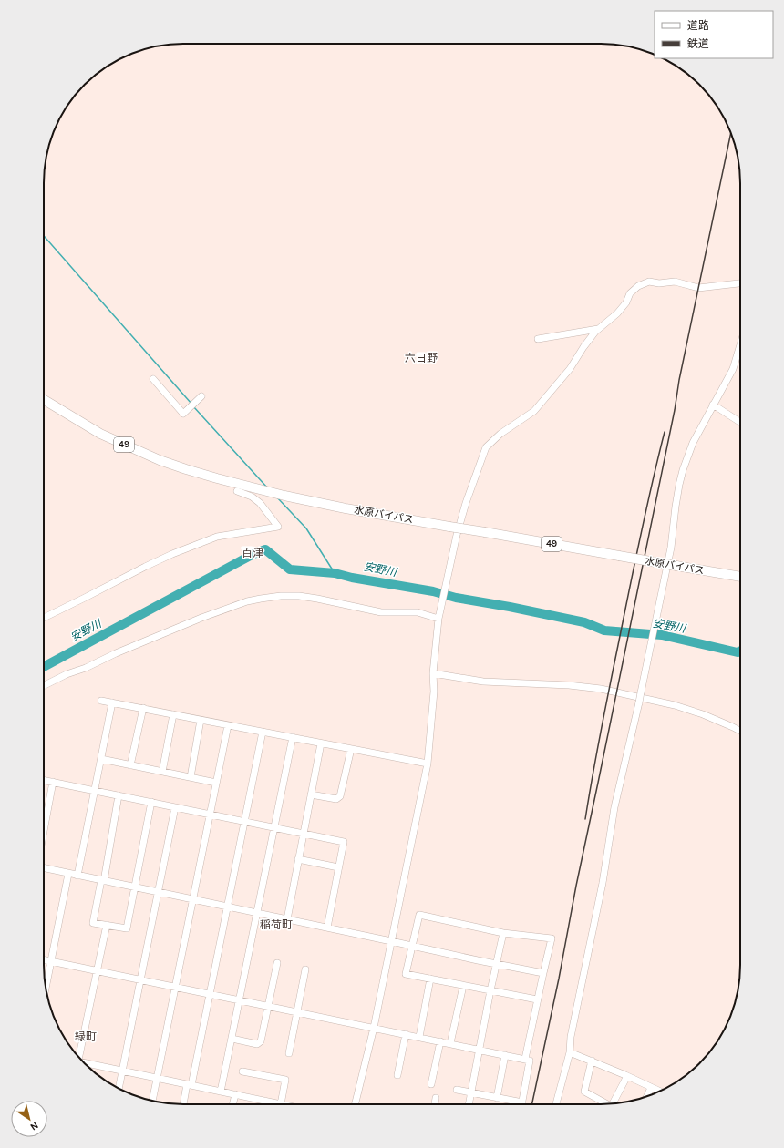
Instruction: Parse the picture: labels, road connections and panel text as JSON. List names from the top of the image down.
{
  "streets": {
    "highway": ["49", "水原バイパス"]
  },
  "districts": [
    "六日野",
    "百津",
    "稲荷町",
    "緑町"
  ],
  "water": ["安野川"],
  "legend": ["道路", "鉄道"],
  "north": "bottom right"
}
